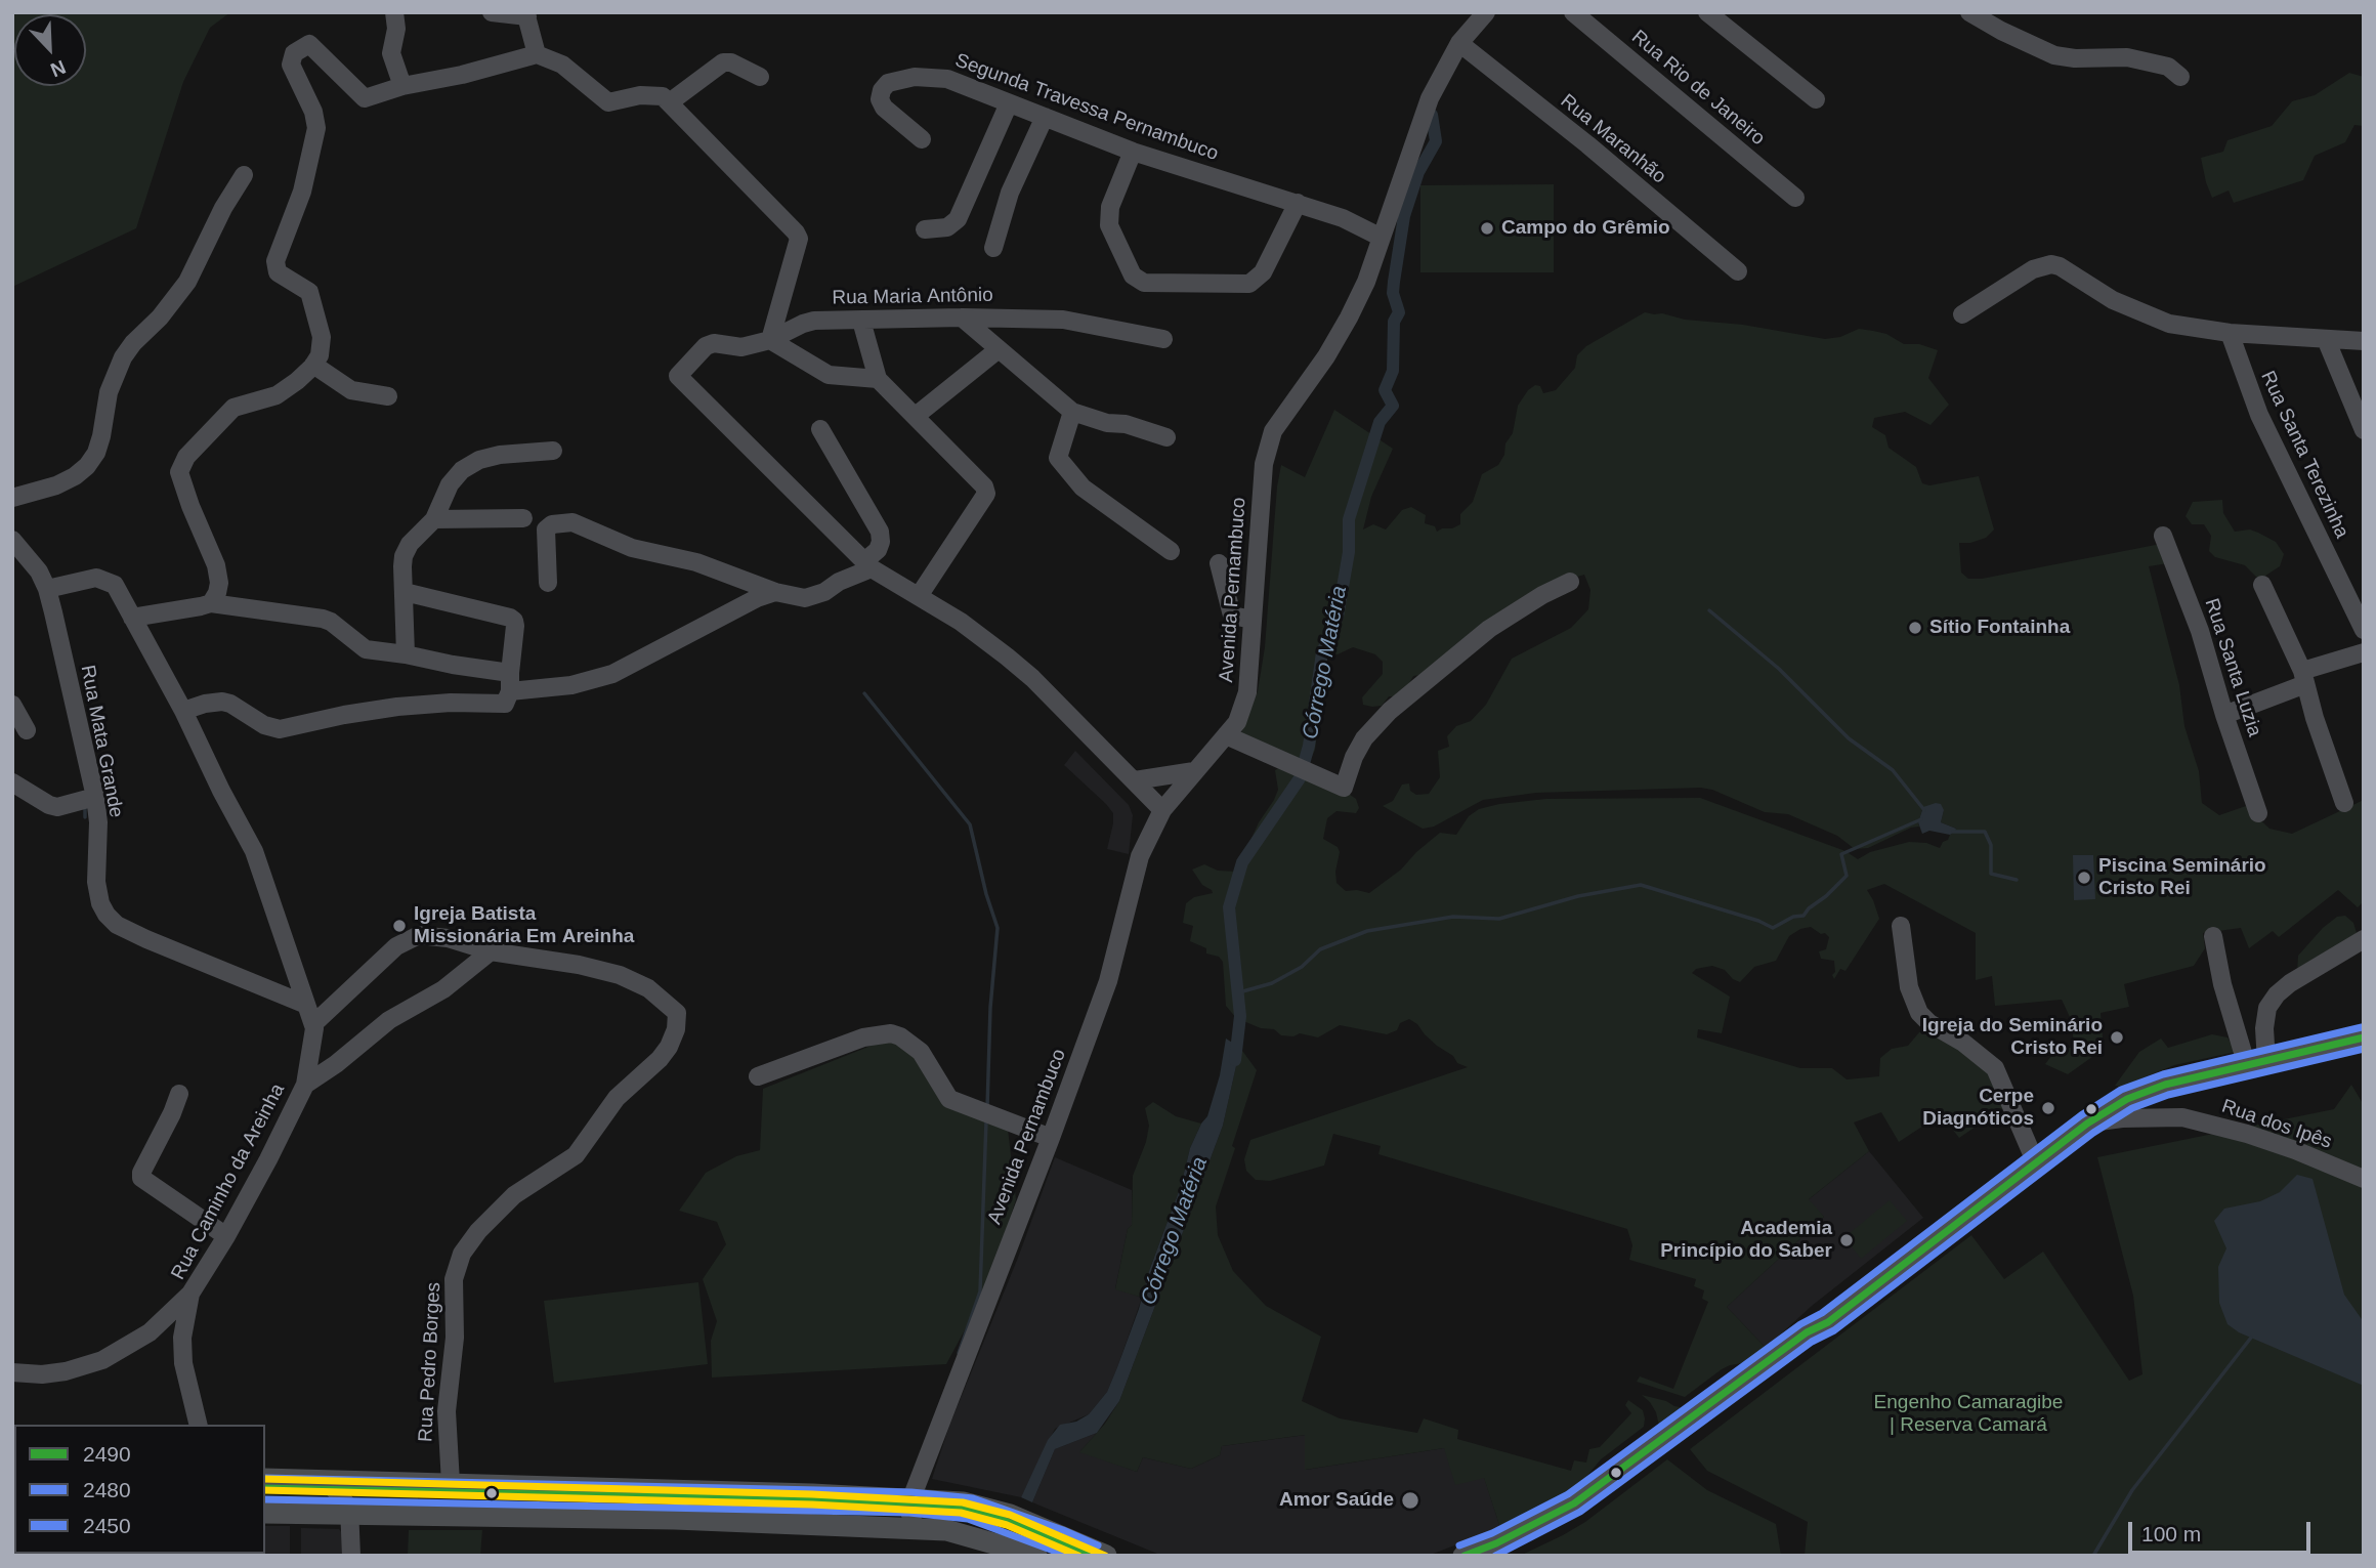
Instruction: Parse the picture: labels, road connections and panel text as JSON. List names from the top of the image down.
{
  "streets": {
    "street": [
      "Rua Rio de Janeiro",
      "Segunda Travessa Pernambuco",
      "Rua Maranhão",
      "Rua Maria Antônio",
      "Rua Santa Terezinha",
      "Avenida Pernambuco",
      "Rua Santa Luzia",
      "Rua Mata Grande",
      "Rua dos Ipês",
      "Rua Caminho da Areinha",
      "Rua Pedro Borges"
    ]
  },
  "crossings": [
    ["Segunda Travessa Pernambuco", "Avenida Pernambuco"],
    ["Rua Maranhão", "Avenida Pernambuco"],
    ["Rua Mata Grande", "Rua Caminho da Areinha"],
    ["Rua Caminho da Areinha", "Rua Pedro Borges"]
  ],
  "water": ["Córrego Matéria"],
  "parks": ["Engenho Camaragibe | Reserva Camará"],
  "places": [
    "Campo do Grêmio",
    "Sítio Fontainha",
    "Piscina Seminário Cristo Rei",
    "Igreja Batista Missionária Em Areinha",
    "Igreja do Seminário Cristo Rei",
    "Cerpe Diagnóticos",
    "Academia Princípio do Saber",
    "Amor Saúde"
  ],
  "lines": ["transit line 2450", "transit line 2490", "transit line 2480"],
  "legend": ["2490", "2480", "2450"],
  "scale_bar": "100 m",
  "north": "bottom right"
}
